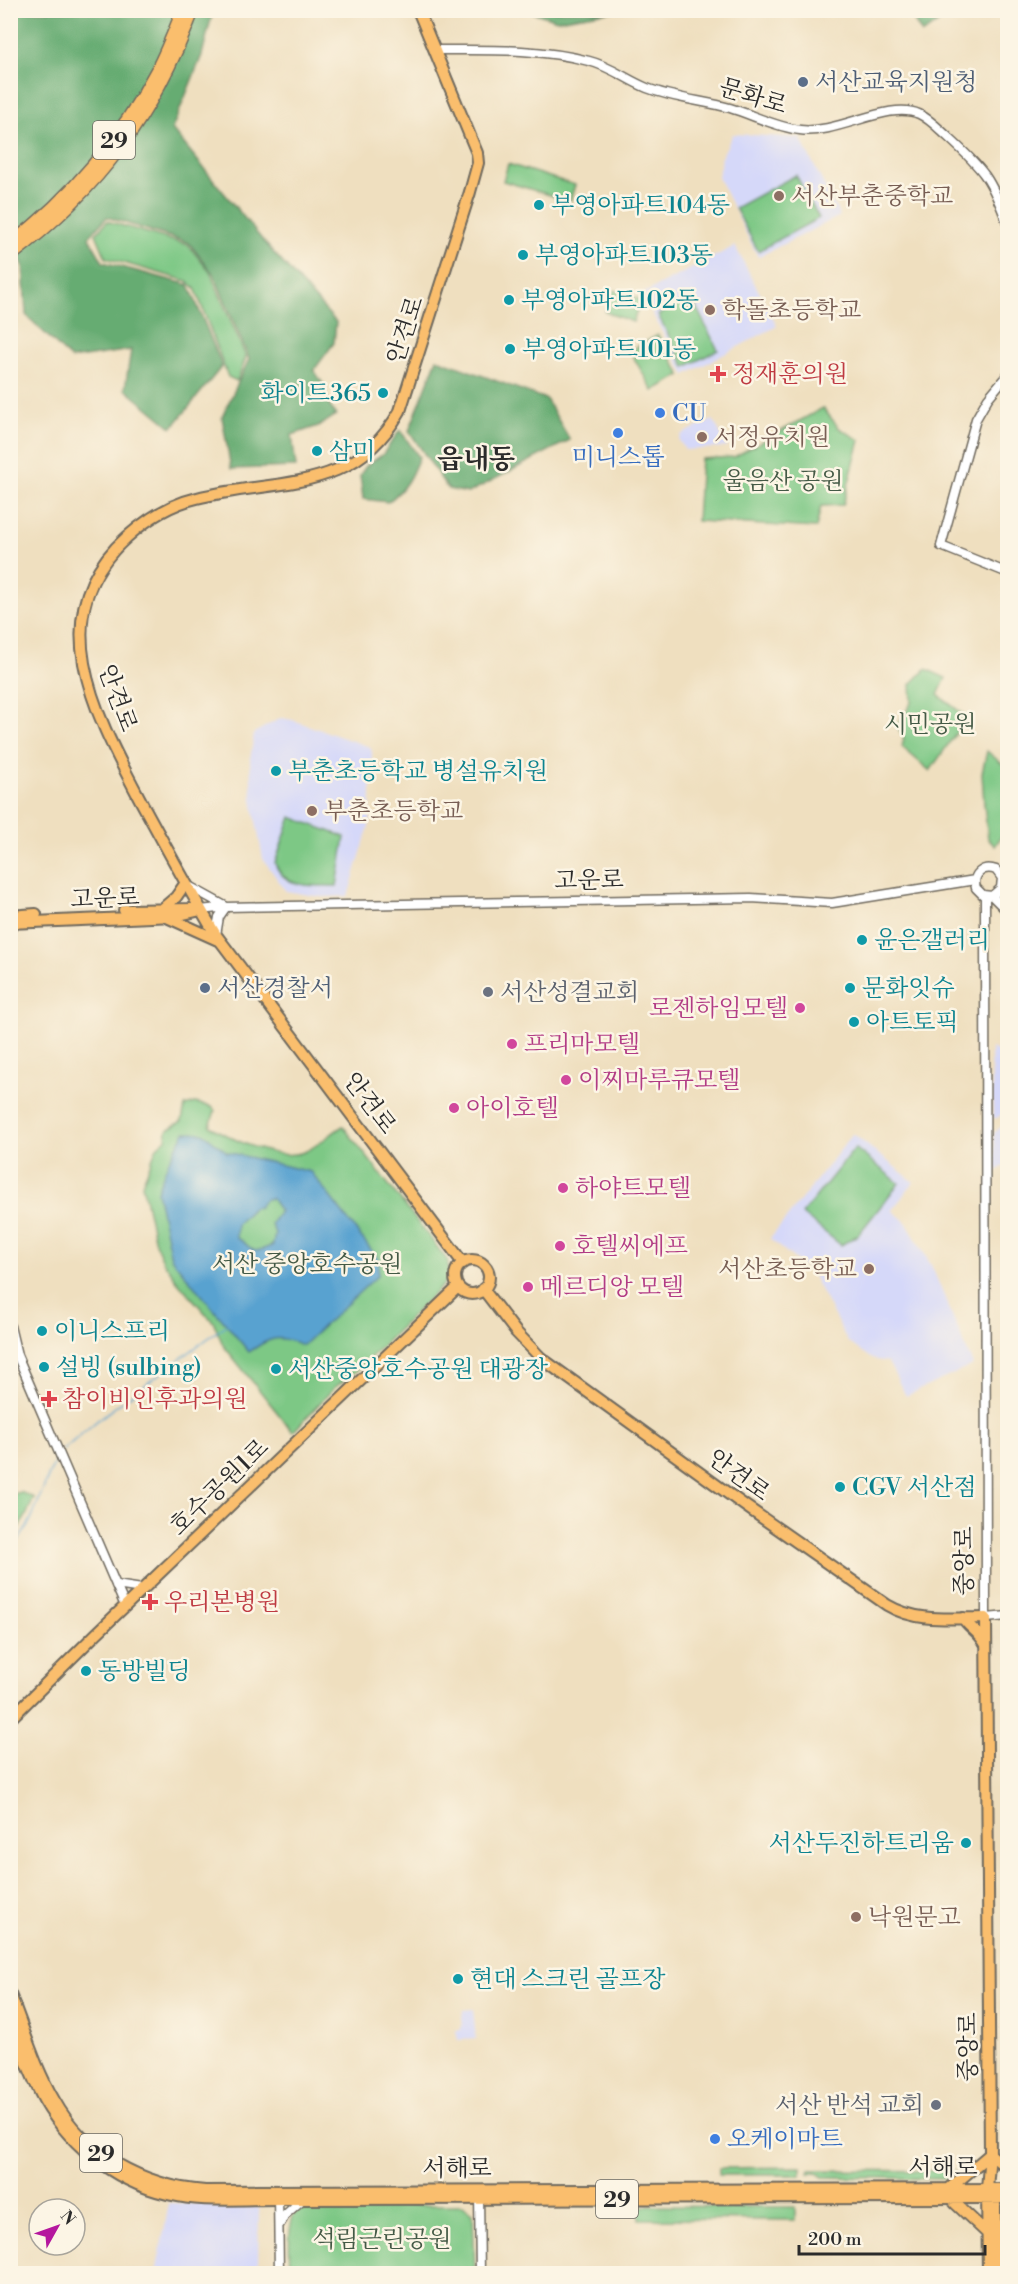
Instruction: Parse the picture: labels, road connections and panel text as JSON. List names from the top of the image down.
{
  "streets": {
    "highway": ["29"],
    "main road": [
      "안견로",
      "고운로",
      "호수공원1로",
      "중앙로",
      "서해로"
    ],
    "street": ["문화로"]
  },
  "crossings": [
    ["문화로", "안견로"],
    ["안견로", "고운로"],
    ["안견로", "호수공원1로"],
    ["안견로", "중앙로"],
    ["고운로", "중앙로"],
    ["중앙로", "서해로"]
  ],
  "districts": ["읍내동"],
  "parks": [
    "울음산 공원",
    "시민공원",
    "서산 중앙호수공원",
    "석림근린공원"
  ],
  "places": {
    "other": [
      "서산교육지원청",
      "서산부춘중학교",
      "부영아파트104동",
      "부영아파트103동",
      "부영아파트102동",
      "학돌초등학교",
      "부영아파트101동",
      "화이트365",
      "CU",
      "미니스톱",
      "서정유치원",
      "삼미",
      "부춘초등학교 병설유치원",
      "부춘초등학교",
      "윤은갤러리",
      "서산경찰서",
      "문화잇슈",
      "서산성결교회",
      "로젠하임모텔",
      "아트토픽",
      "프리마모텔",
      "이찌마루큐모텔",
      "아이호텔",
      "하야트모텔",
      "호텔씨에프",
      "서산초등학교",
      "메르디앙 모텔",
      "이니스프리",
      "설빙 (sulbing)",
      "서산중앙호수공원 대광장",
      "CGV 서산점",
      "동방빌딩",
      "서산두진하트리움",
      "낙원문고",
      "현대 스크린 골프장",
      "서산 반석 교회",
      "오케이마트"
    ],
    "health": ["정재훈의원", "참이비인후과의원", "우리본병원"]
  },
  "scale_bar": "200 m",
  "north": "top right"
}
